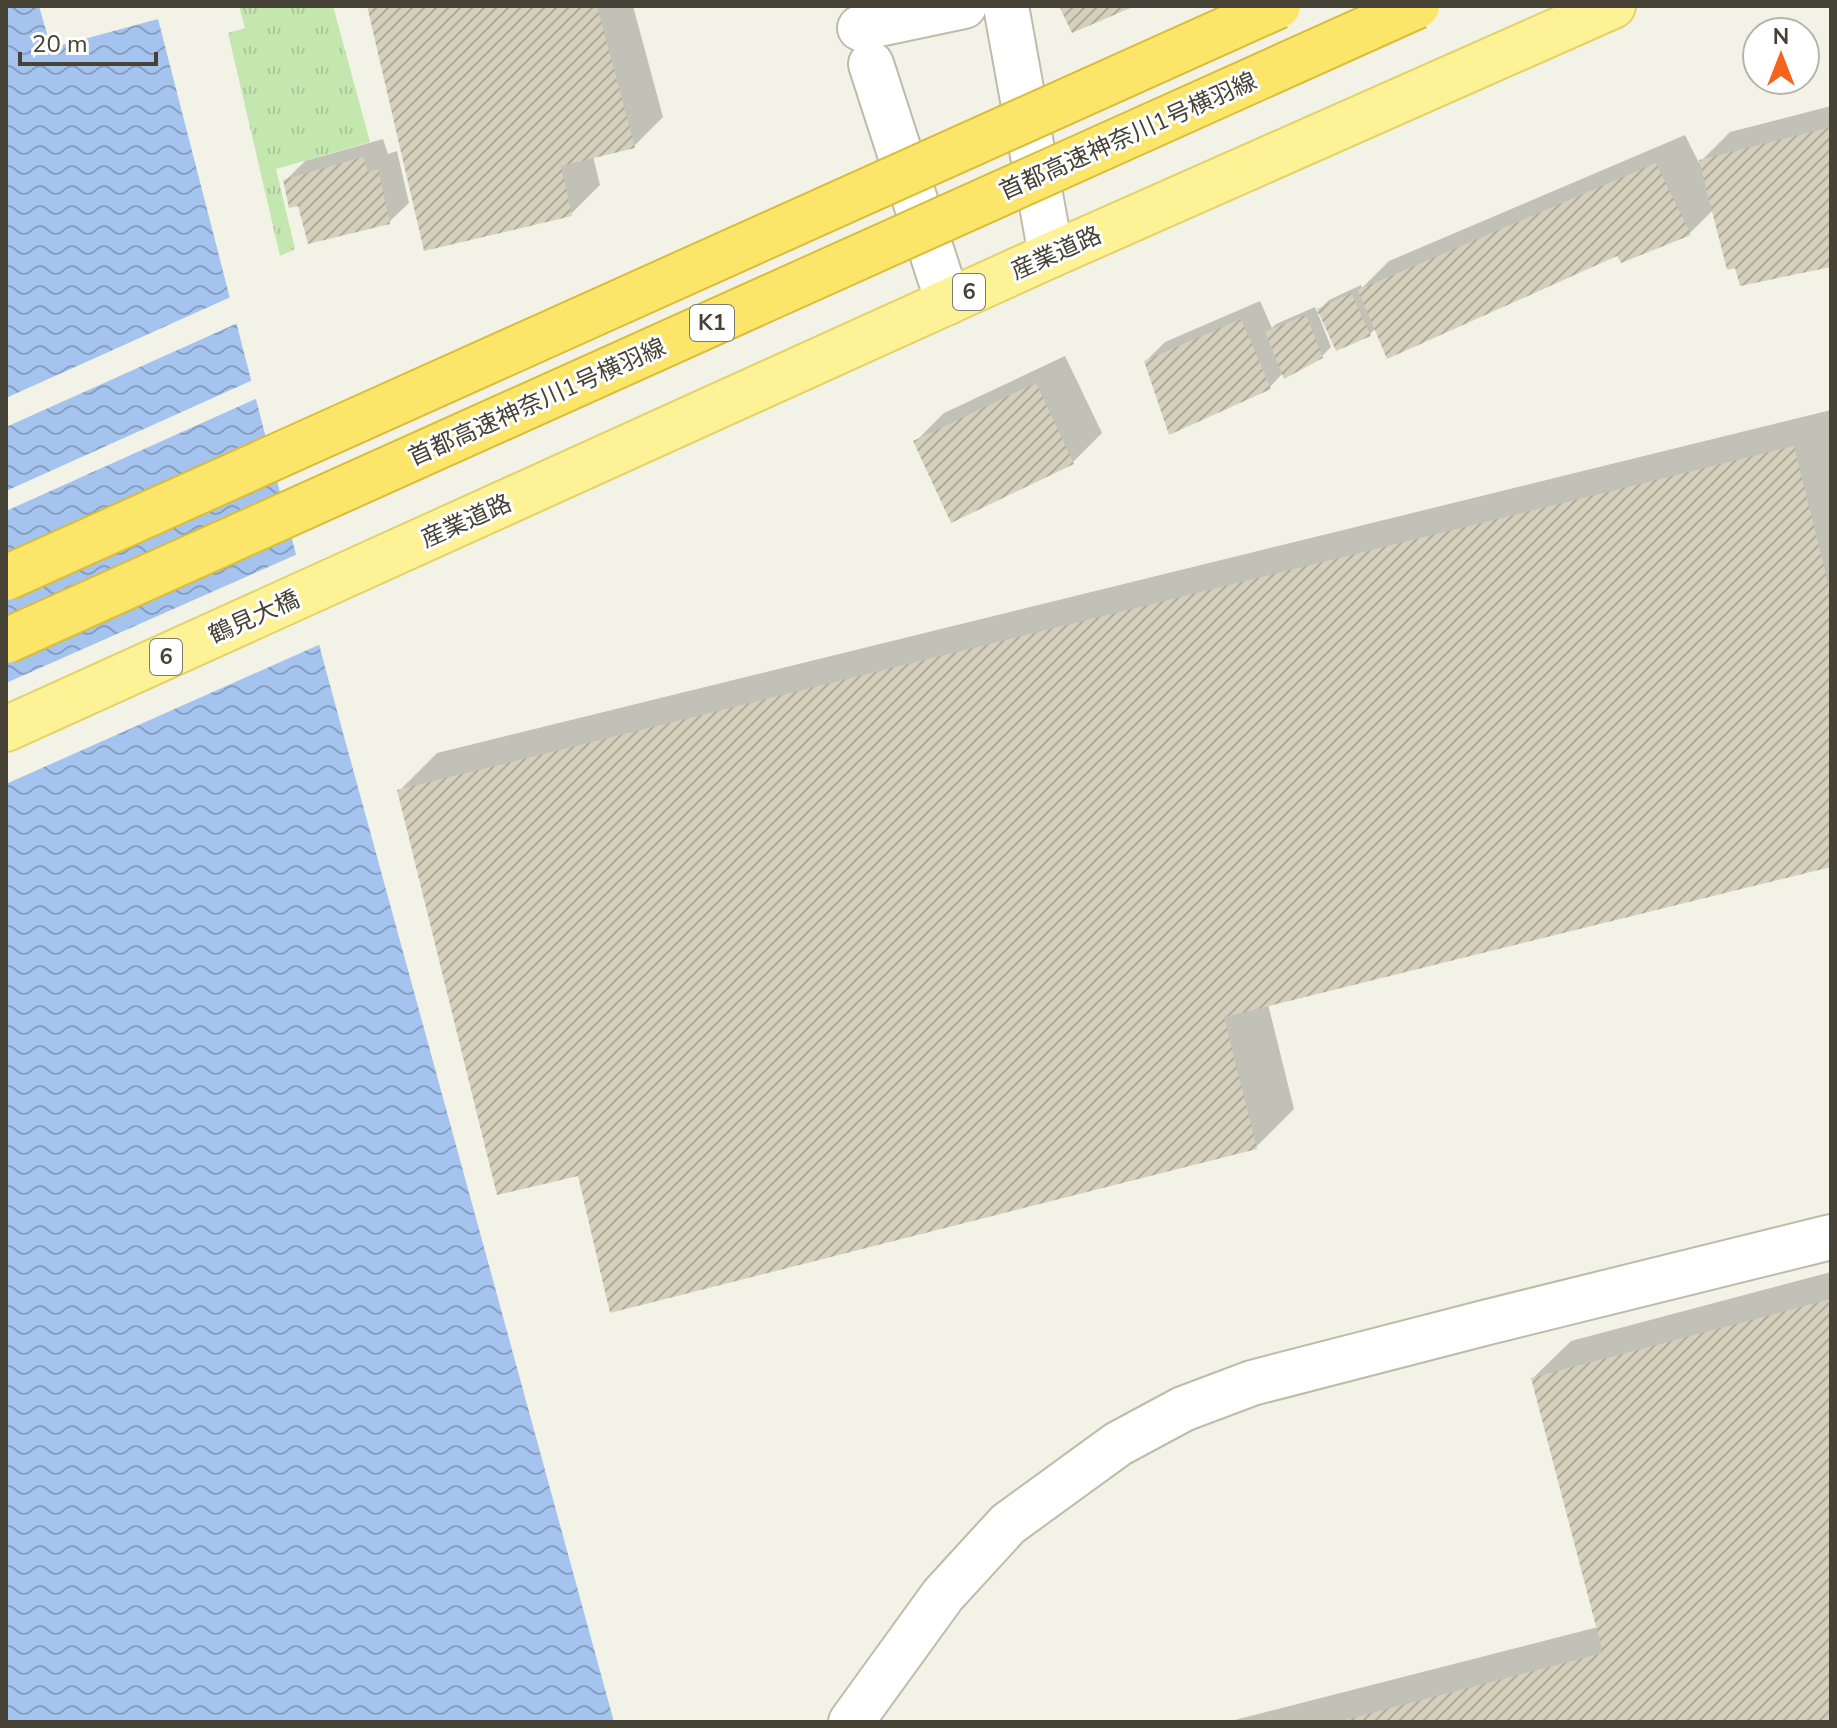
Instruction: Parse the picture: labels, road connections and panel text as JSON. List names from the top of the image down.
{
  "streets": {
    "highway": ["首都高速神奈川1号横羽線", "K1"],
    "main road": ["産業道路", "6", "鶴見大橋"]
  },
  "crossings": [
    ["産業道路", "鶴見大橋"]
  ],
  "scale_bar": "20 m",
  "north": "top"
}
